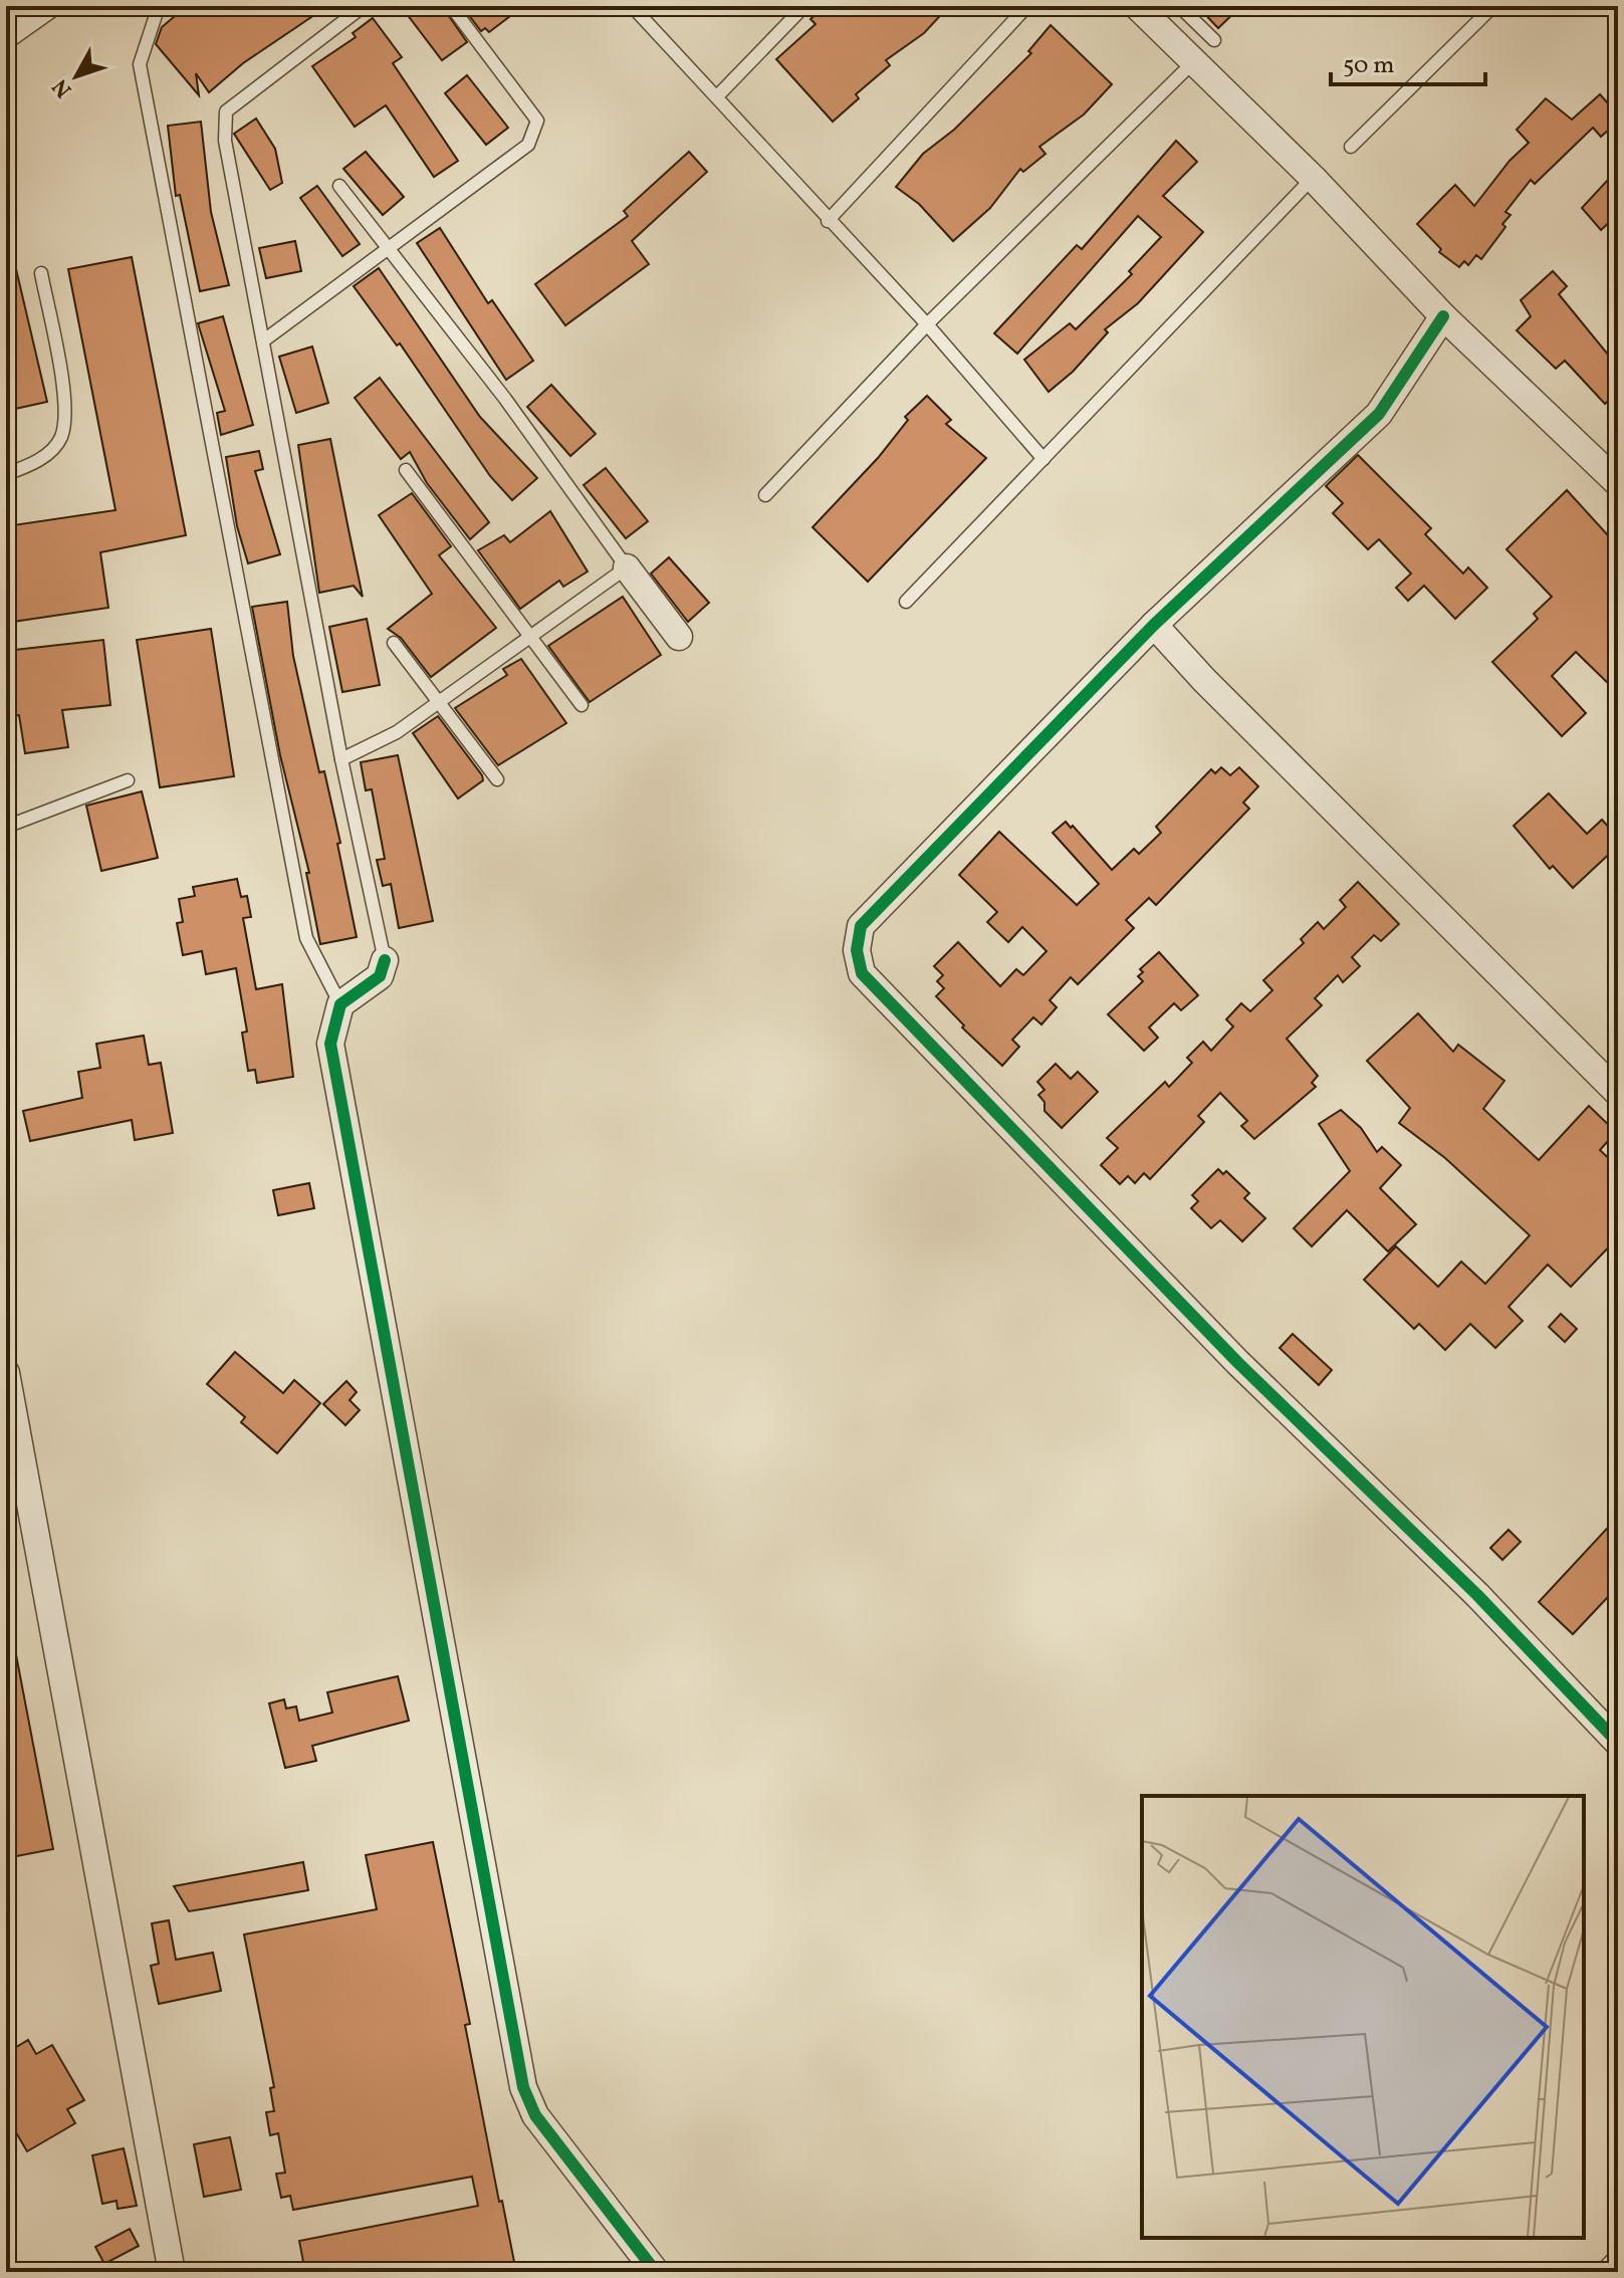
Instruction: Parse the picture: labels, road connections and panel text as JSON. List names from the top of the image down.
{
  "scale_bar": "50 m",
  "north": "bottom left"
}
